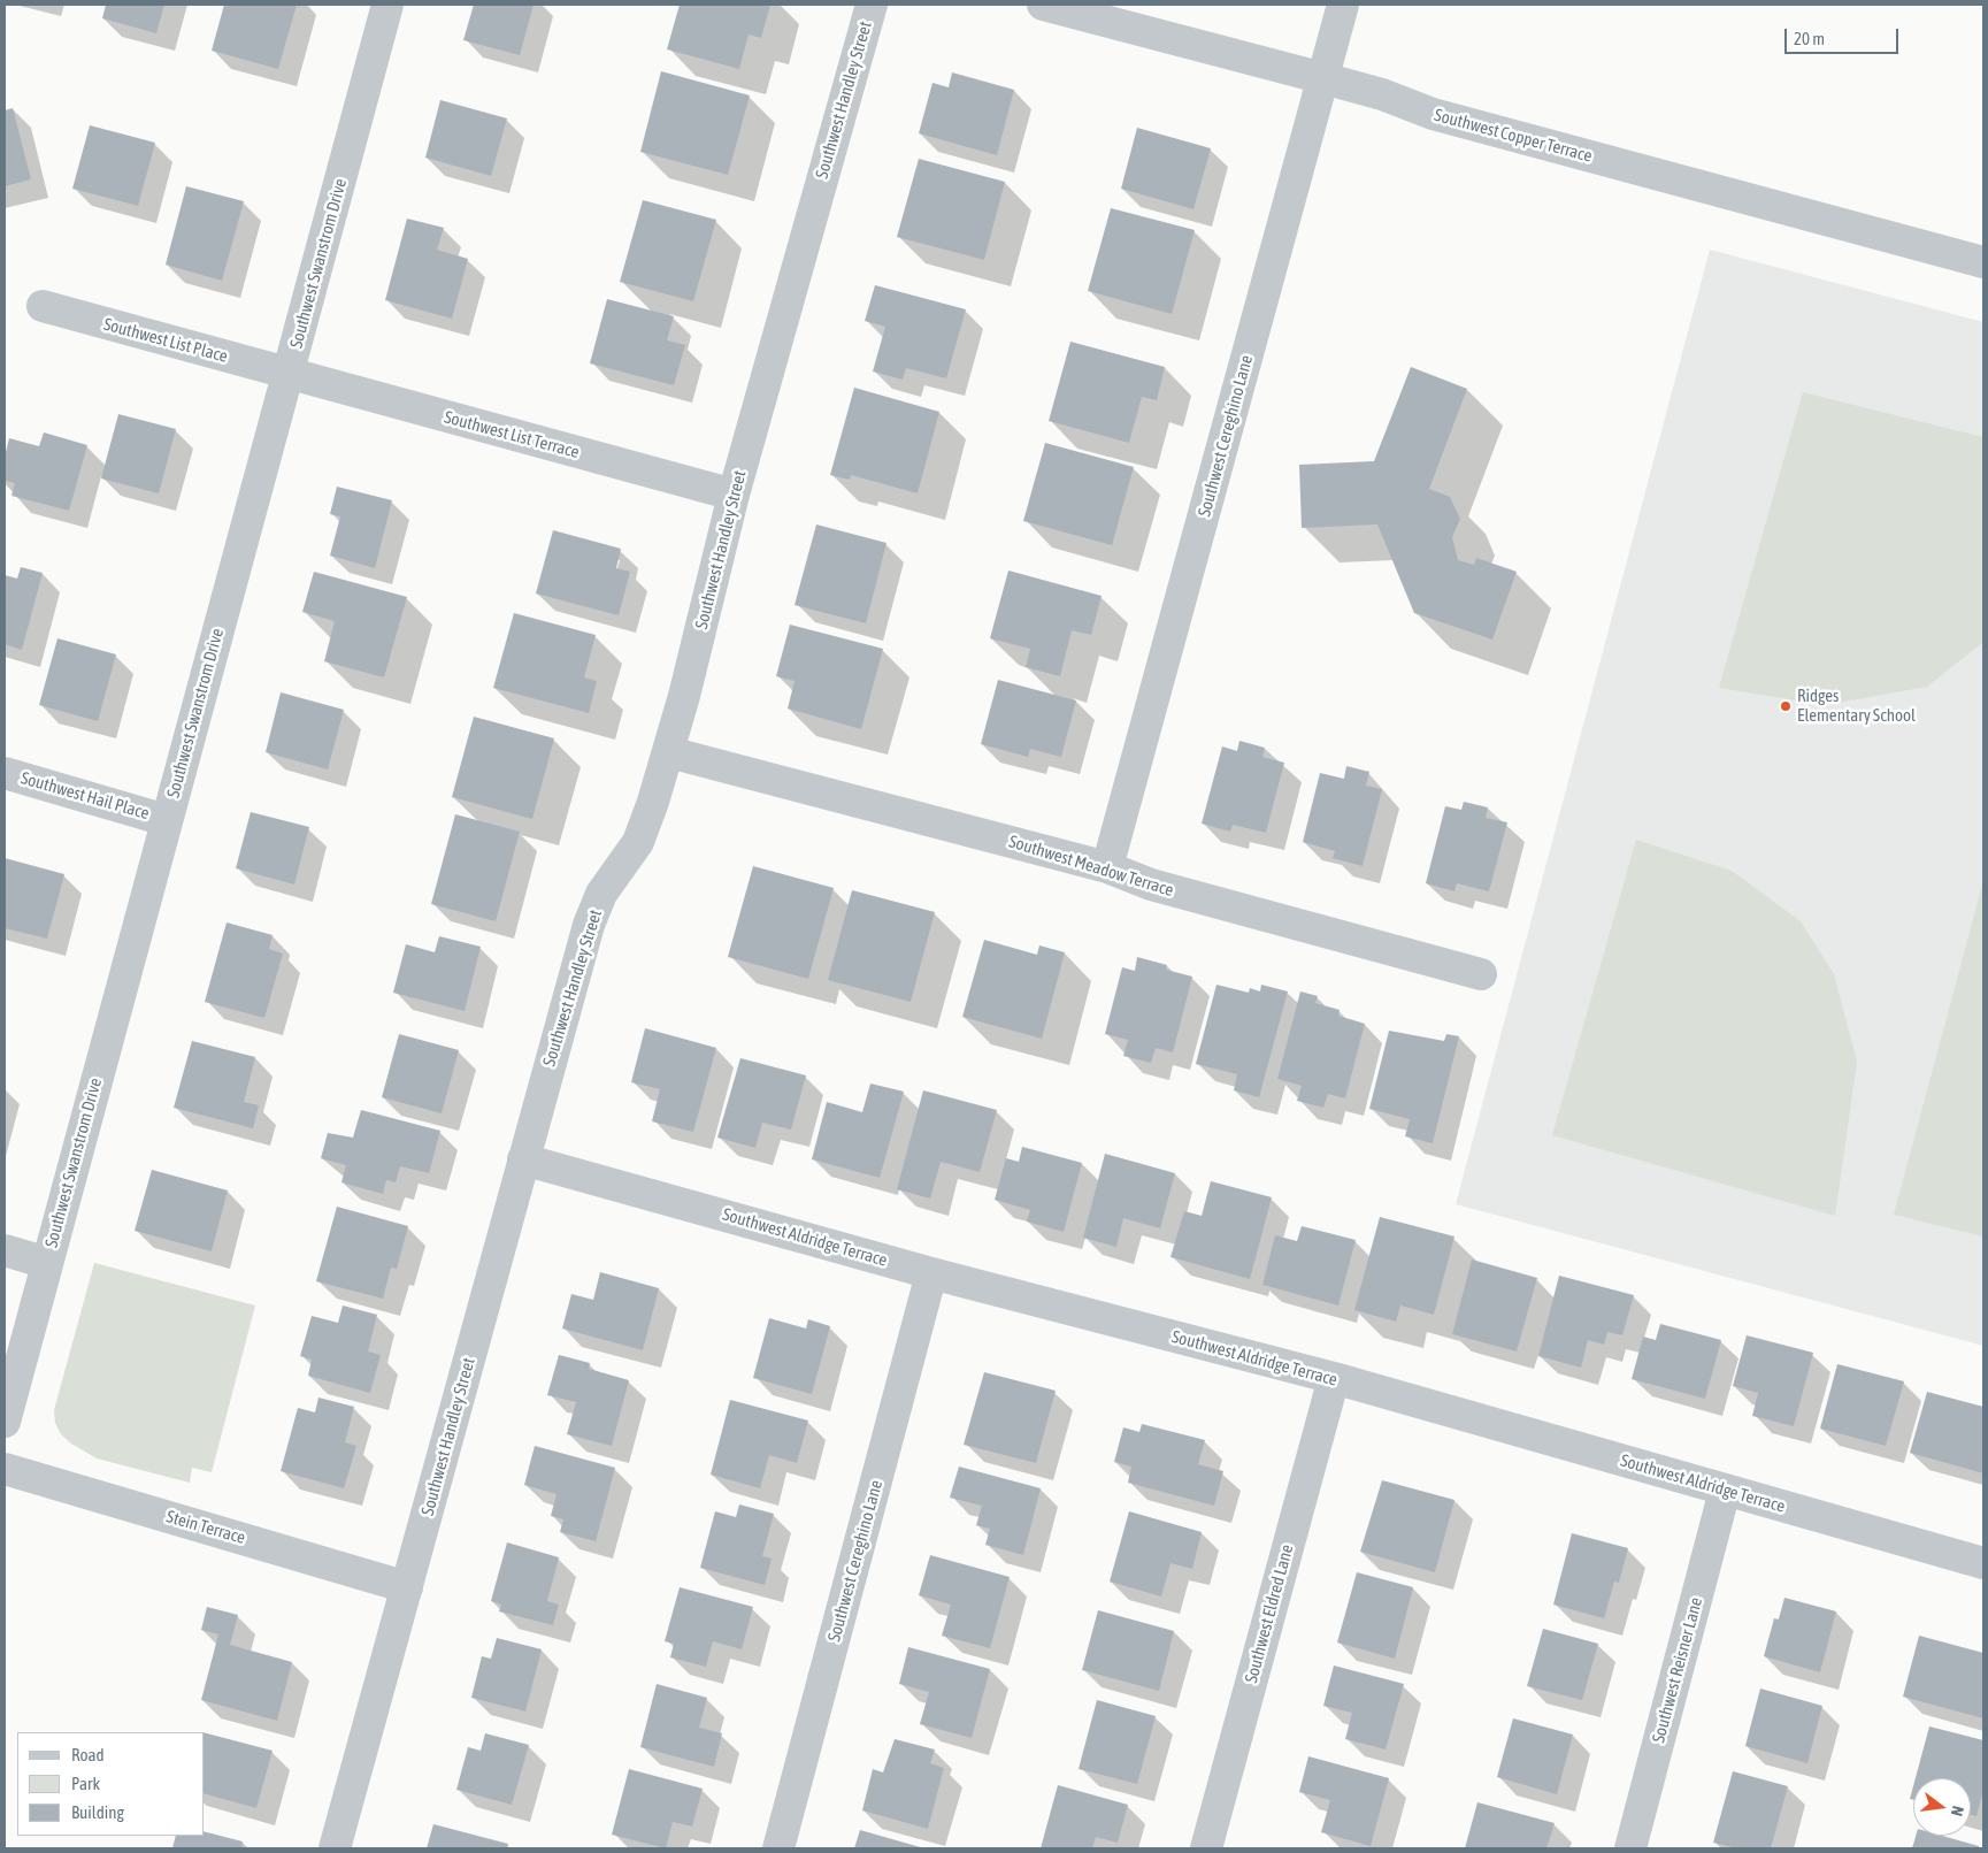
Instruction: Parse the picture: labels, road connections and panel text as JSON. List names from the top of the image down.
{
  "streets": {
    "street": [
      "Southwest Handley Street",
      "Southwest Copper Terrace",
      "Southwest Swanstrom Drive",
      "Southwest List Place",
      "Southwest List Terrace",
      "Southwest Cereghino Lane",
      "Southwest Hail Place",
      "Southwest Meadow Terrace",
      "Southwest Aldridge Terrace",
      "Stein Terrace",
      "Southwest Eldred Lane",
      "Southwest Reisner Lane"
    ]
  },
  "crossings": [
    ["Southwest Handley Street", "Southwest List Terrace"],
    ["Southwest Handley Street", "Southwest Meadow Terrace"],
    ["Southwest Handley Street", "Southwest Aldridge Terrace"],
    ["Southwest Handley Street", "Stein Terrace"],
    ["Southwest Copper Terrace", "Southwest Cereghino Lane"],
    ["Southwest Swanstrom Drive", "Southwest List Place"],
    ["Southwest Swanstrom Drive", "Southwest List Terrace"],
    ["Southwest Swanstrom Drive", "Southwest Hail Place"],
    ["Southwest List Place", "Southwest List Terrace"],
    ["Southwest Cereghino Lane", "Southwest Meadow Terrace"],
    ["Southwest Cereghino Lane", "Southwest Aldridge Terrace"],
    ["Southwest Aldridge Terrace", "Southwest Eldred Lane"],
    ["Southwest Aldridge Terrace", "Southwest Reisner Lane"]
  ],
  "places": ["Ridges Elementary School"],
  "legend": ["Road", "Park", "Building"],
  "scale_bar": "20 m",
  "north": "right"
}
